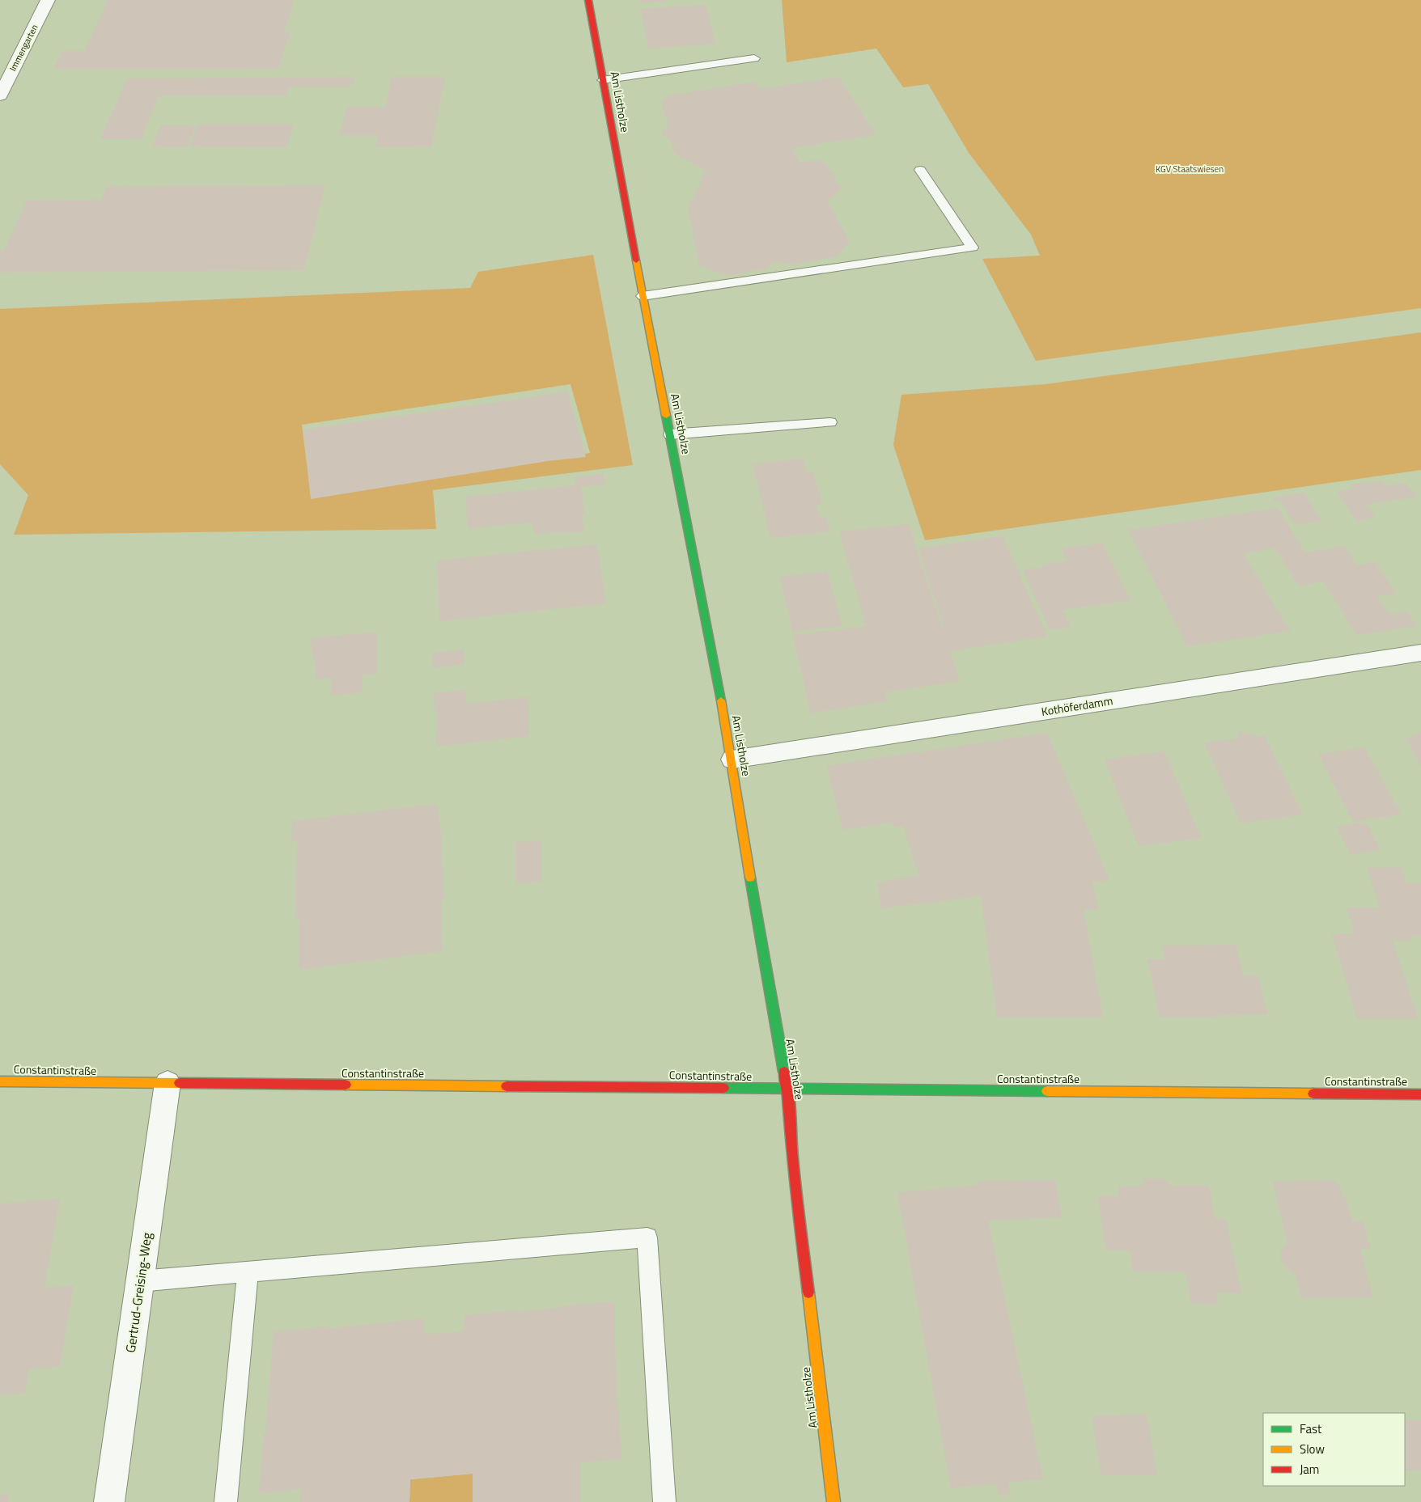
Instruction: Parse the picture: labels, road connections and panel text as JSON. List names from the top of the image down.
{
  "streets": {
    "street": [
      "Immengarten",
      "Am Listholze",
      "Kothöferdamm",
      "Constantinstraße",
      "Gertrud-Greising-Weg"
    ]
  },
  "crossings": [
    ["Am Listholze", "Kothöferdamm"],
    ["Am Listholze", "Constantinstraße"],
    ["Constantinstraße", "Gertrud-Greising-Weg"]
  ],
  "parks": ["KGV Staatswiesen"],
  "legend": ["Fast", "Slow", "Jam"]
}
